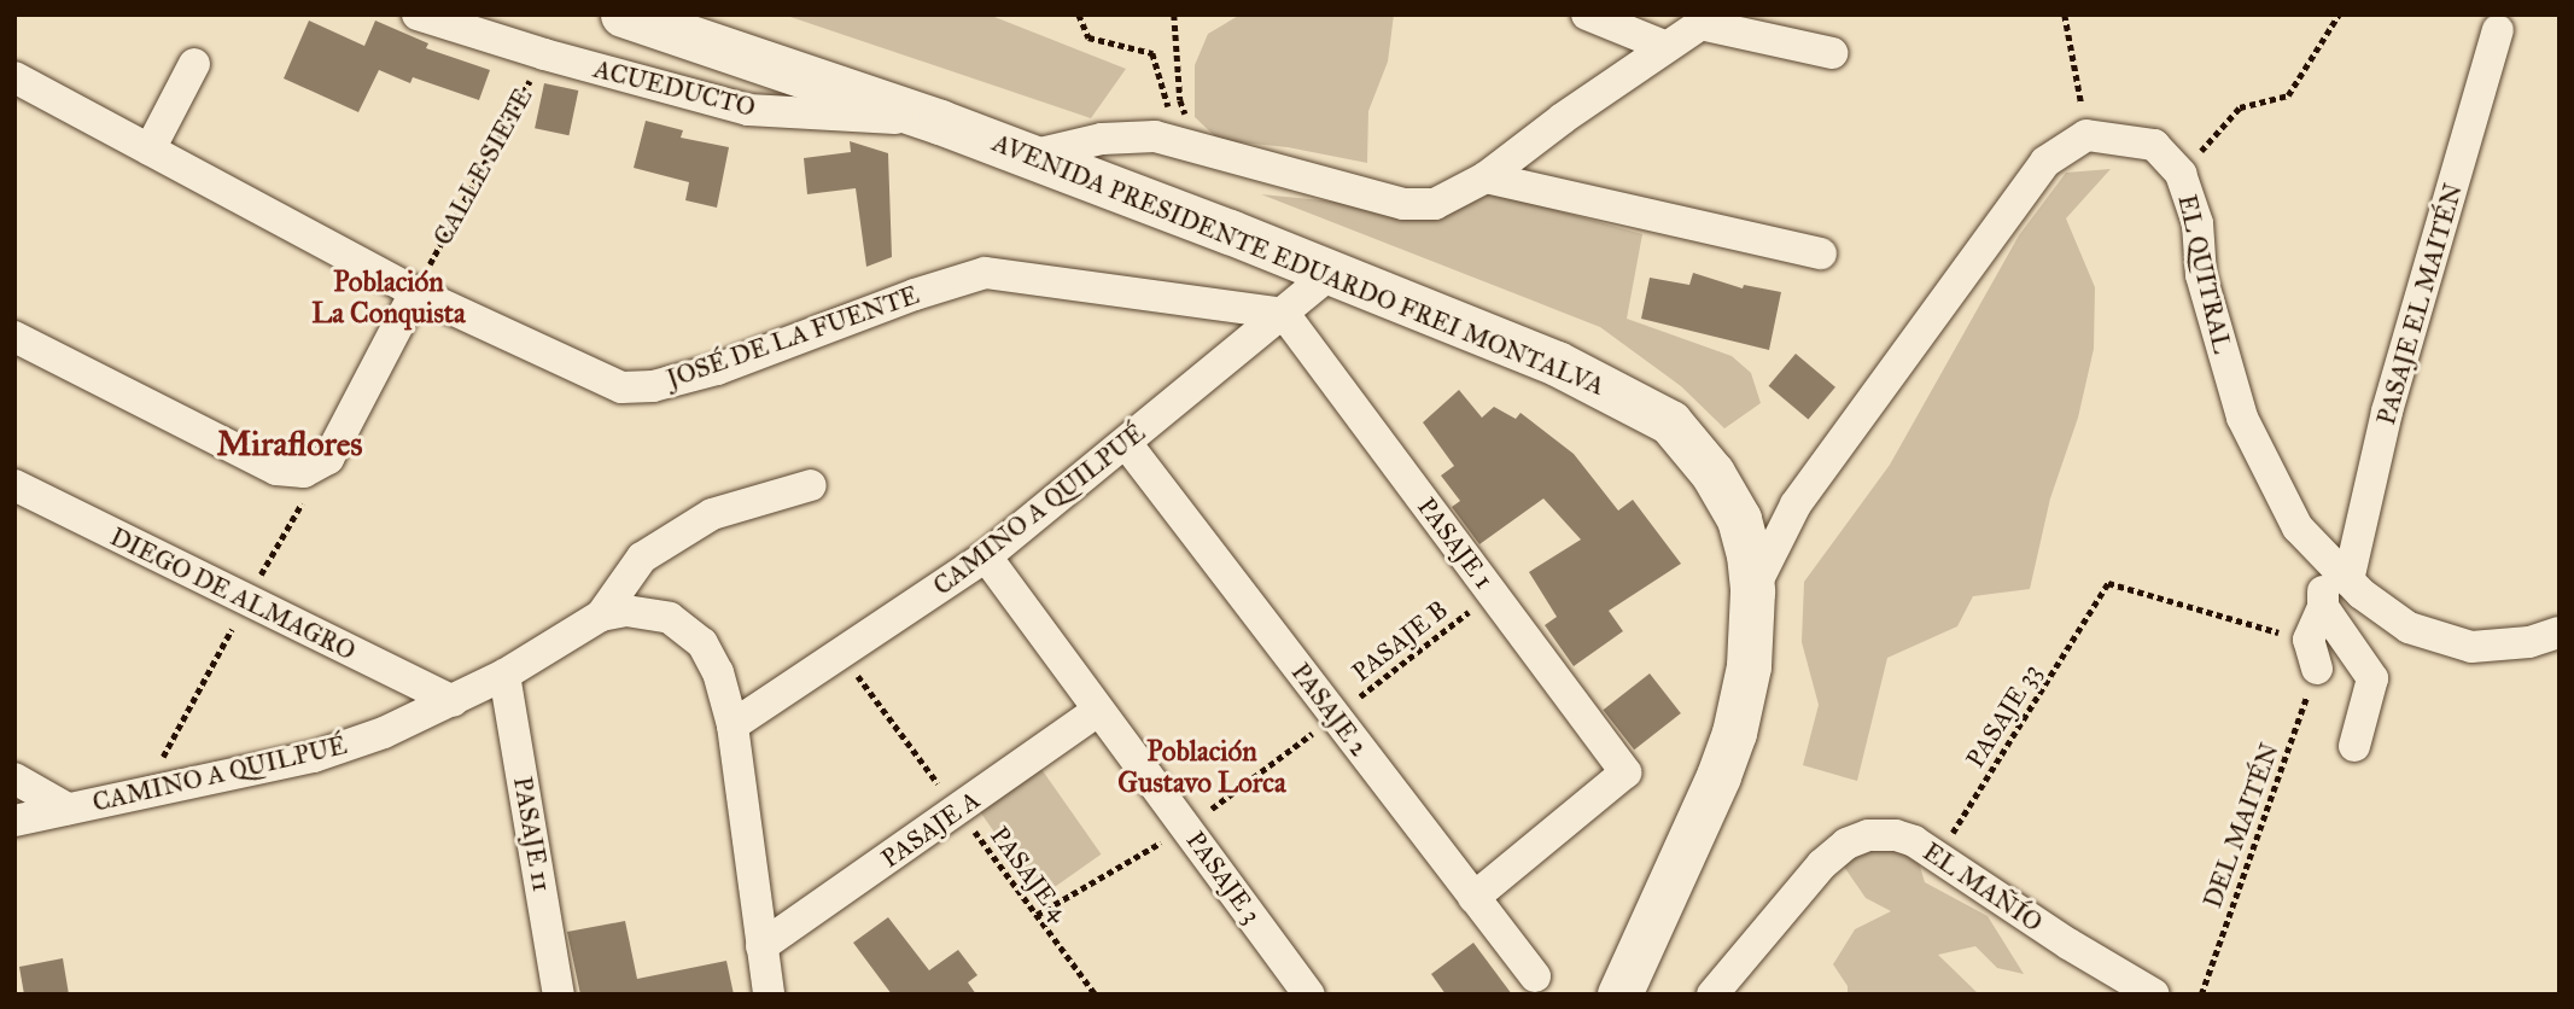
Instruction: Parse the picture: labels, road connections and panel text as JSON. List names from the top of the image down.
{
  "streets": {
    "street": [
      "ACUEDUCTO",
      "AVENIDA PRESIDENTE EDUARDO FREI MONTALVA",
      "EL QUITRAL",
      "PASAJE EL MAITÉN",
      "JOSÉ DE LA FUENTE",
      "CAMINO A QUILPUÉ",
      "PASAJE 1",
      "DIEGO DE ALMAGRO",
      "PASAJE 2",
      "PASAJE A",
      "PASAJE 11",
      "PASAJE 3",
      "EL MAÑÍO"
    ],
    "path": [
      "CALLE SIETE",
      "PASAJE B",
      "PASAJE 33",
      "DEL MAITÉN",
      "PASAJE 4"
    ]
  },
  "crossings": [
    ["ACUEDUCTO", "CALLE SIETE"],
    ["ACUEDUCTO", "AVENIDA PRESIDENTE EDUARDO FREI MONTALVA"],
    ["CALLE SIETE", "JOSÉ DE LA FUENTE"],
    ["AVENIDA PRESIDENTE EDUARDO FREI MONTALVA", "CAMINO A QUILPUÉ"],
    ["EL QUITRAL", "PASAJE EL MAITÉN"],
    ["JOSÉ DE LA FUENTE", "CAMINO A QUILPUÉ"],
    ["JOSÉ DE LA FUENTE", "PASAJE 1"],
    ["CAMINO A QUILPUÉ", "PASAJE 1"],
    ["CAMINO A QUILPUÉ", "DIEGO DE ALMAGRO"],
    ["CAMINO A QUILPUÉ", "PASAJE 2"],
    ["CAMINO A QUILPUÉ", "PASAJE A"],
    ["CAMINO A QUILPUÉ", "PASAJE 11"],
    ["CAMINO A QUILPUÉ", "PASAJE 4"],
    ["CAMINO A QUILPUÉ", "PASAJE 3"],
    ["PASAJE 1", "PASAJE B"],
    ["PASAJE 1", "PASAJE 2"],
    ["PASAJE B", "PASAJE 2"],
    ["PASAJE B", "PASAJE 4"],
    ["PASAJE B", "PASAJE 3"],
    ["PASAJE 33", "DEL MAITÉN"],
    ["PASAJE 33", "EL MAÑÍO"],
    ["PASAJE A", "PASAJE 4"],
    ["PASAJE A", "PASAJE 3"]
  ],
  "districts": ["Población La Conquista", "Miraflores", "Población Gustavo Lorca"]
}
